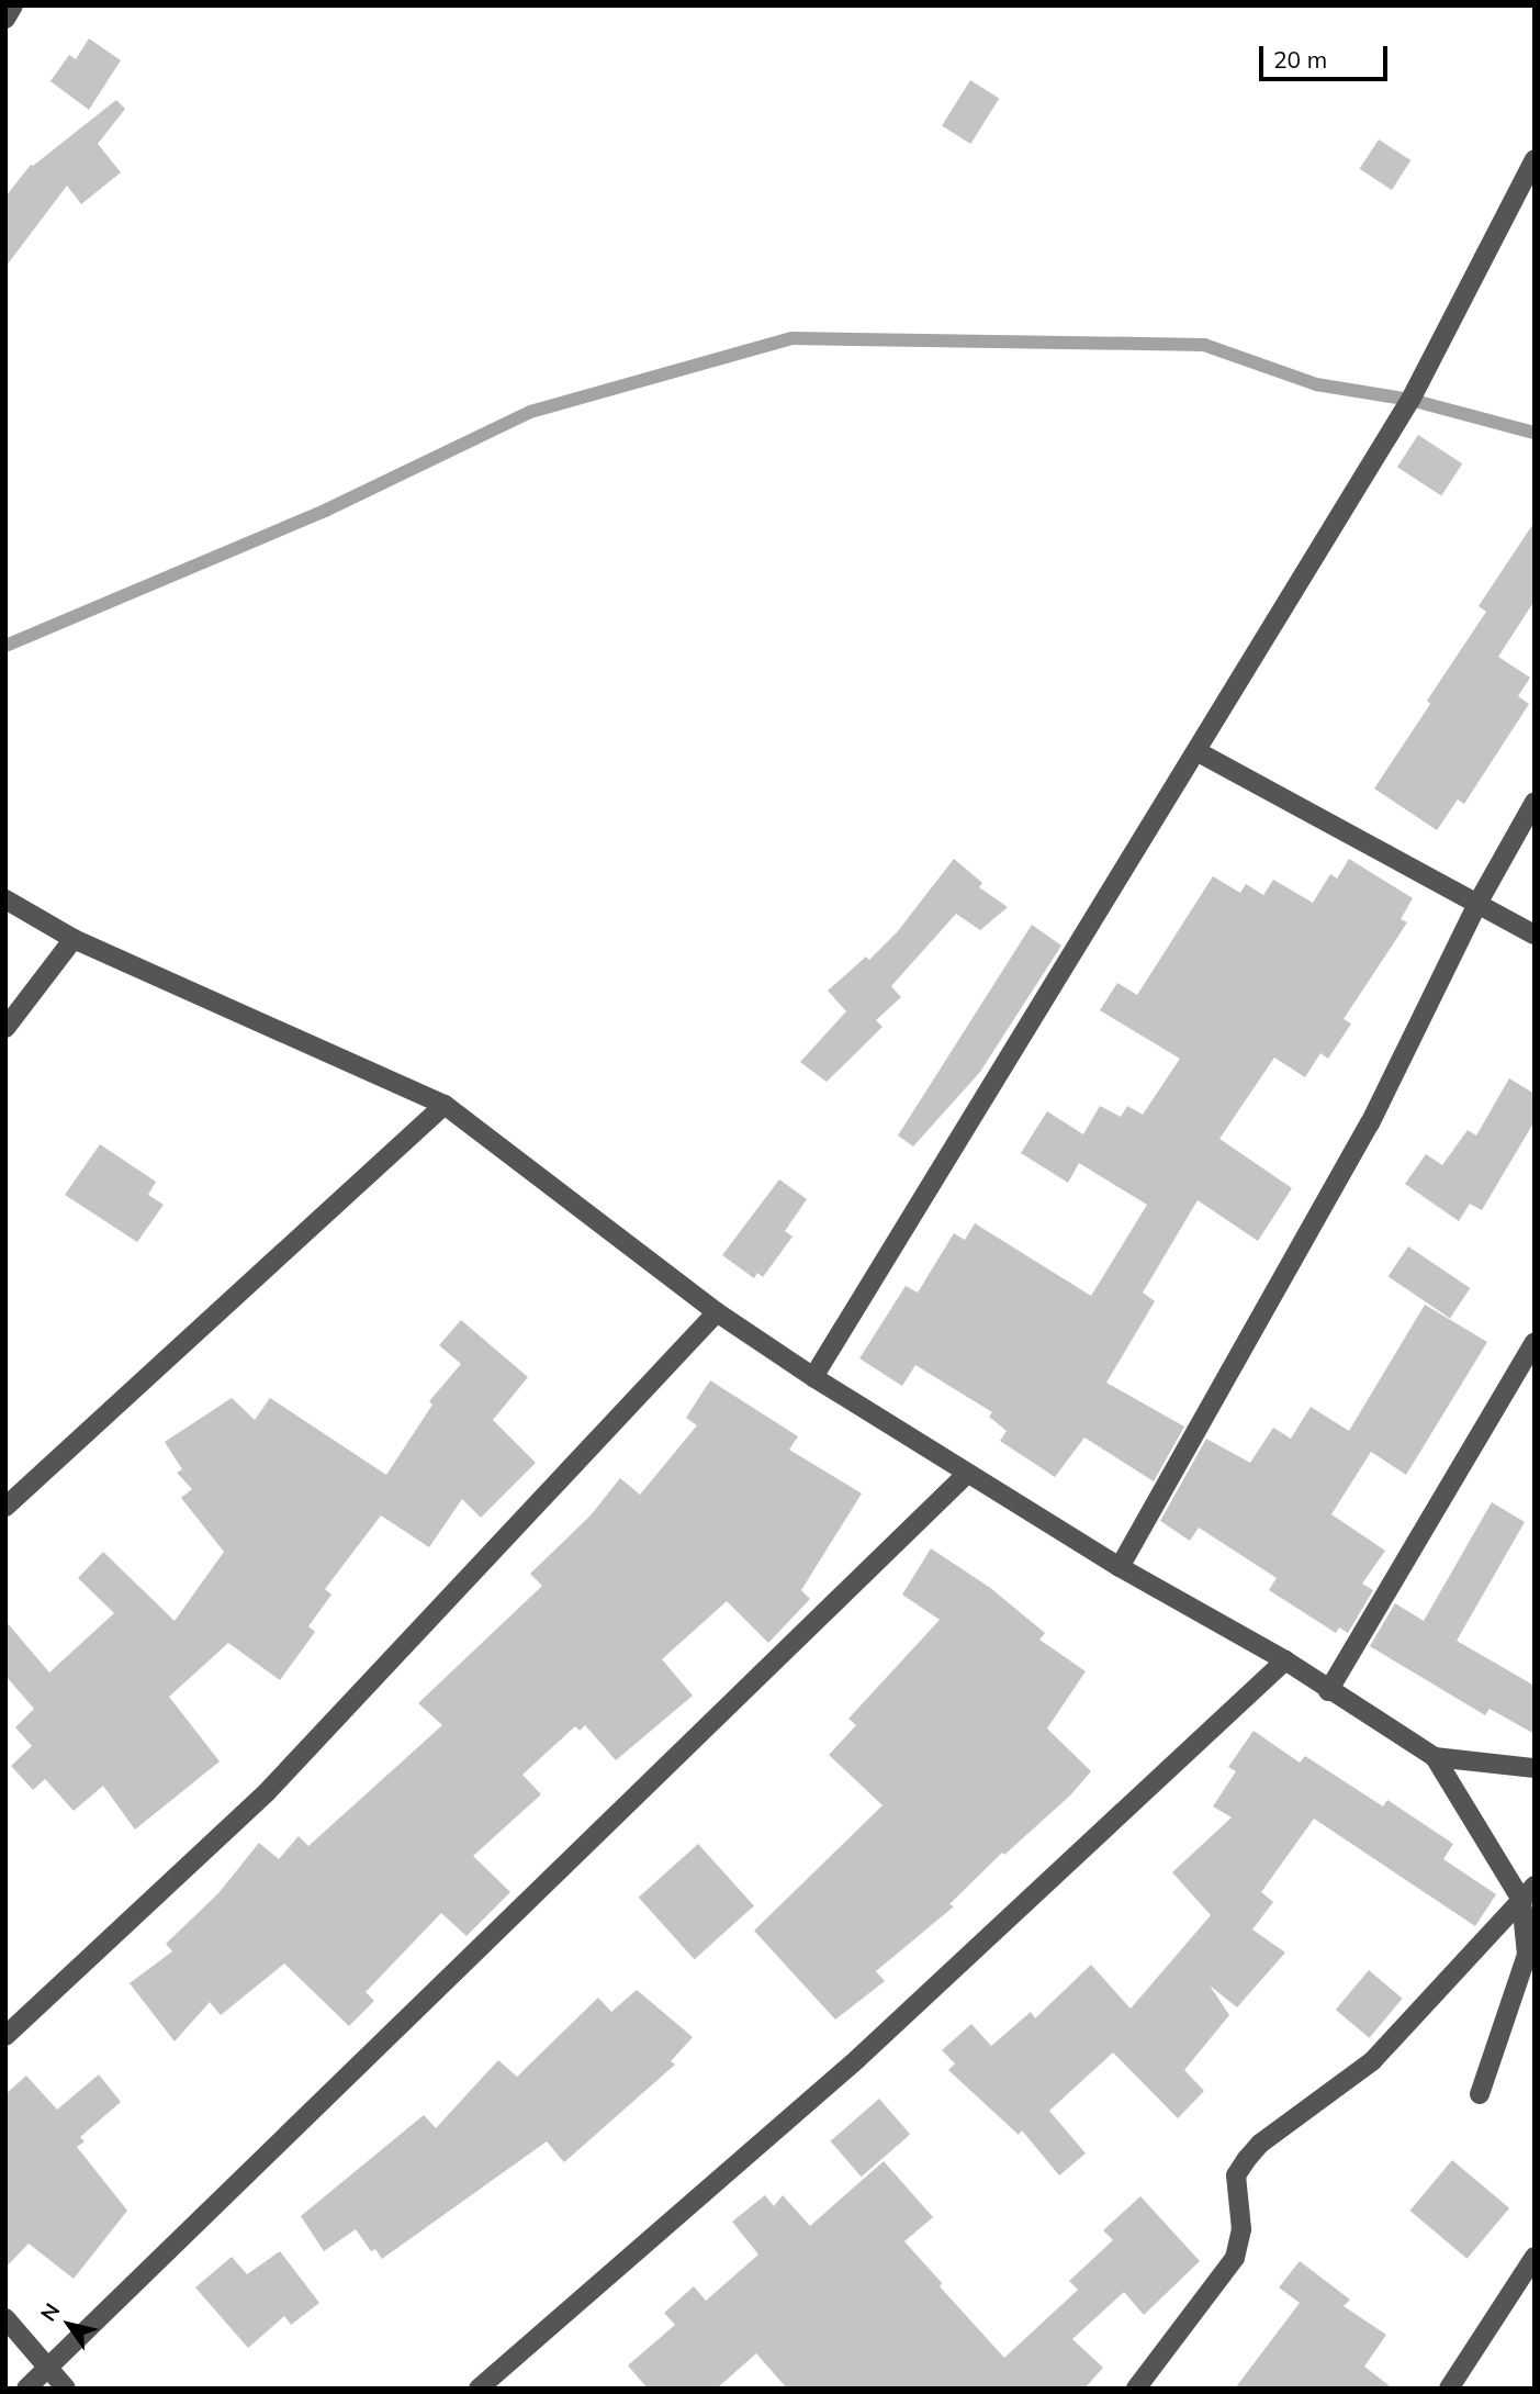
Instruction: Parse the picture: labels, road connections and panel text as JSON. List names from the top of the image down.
{
  "scale_bar": "20 m",
  "north": "top left"
}
